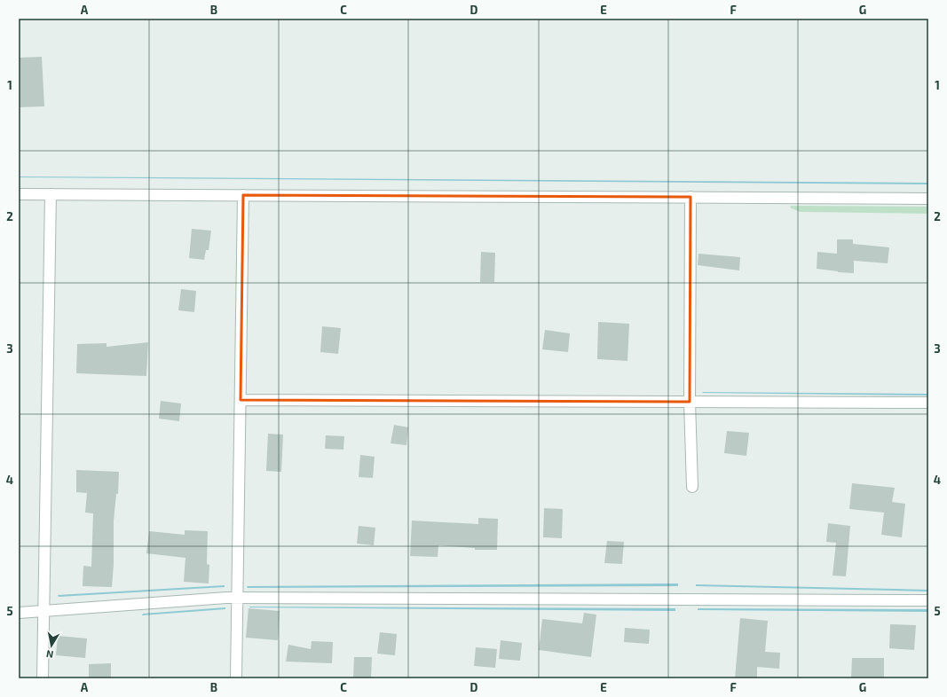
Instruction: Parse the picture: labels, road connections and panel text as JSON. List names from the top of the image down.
{
  "north": "bottom",
  "grid": {
    "columns": [
      "A",
      "B",
      "C",
      "D",
      "E",
      "F",
      "G"
    ],
    "rows": [
      "1",
      "2",
      "3",
      "4",
      "5"
    ]
  }
}
